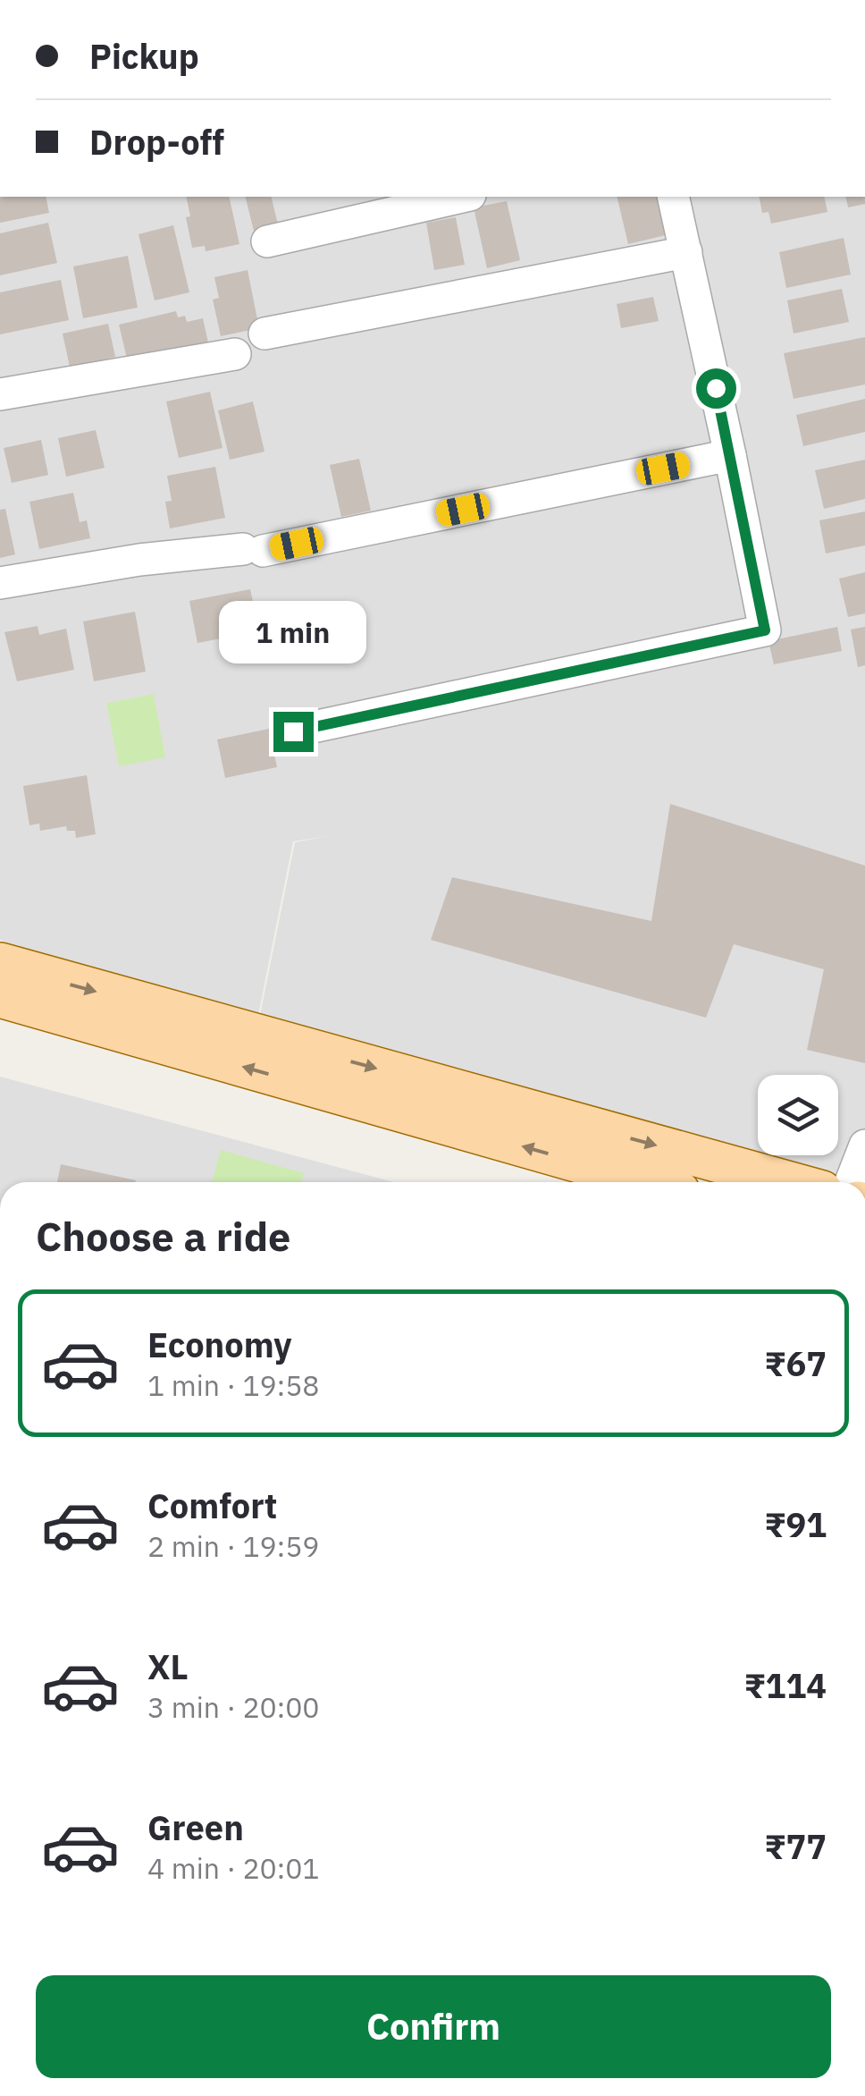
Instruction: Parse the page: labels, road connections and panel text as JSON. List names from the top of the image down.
{
  "page": {
    "banner": ["Pickup", "Drop-off"],
    "bubble": "1 min",
    "heading": "Choose a ride",
    "list": [
      {
        "name": "Economy",
        "note": "1 min · 19:58",
        "value": "₹67"
      },
      {
        "name": "Comfort",
        "note": "2 min · 19:59",
        "value": "₹91"
      },
      {
        "name": "XL",
        "note": "3 min · 20:00",
        "value": "₹114"
      },
      {
        "name": "Green",
        "note": "4 min · 20:01",
        "value": "₹77"
      }
    ],
    "buttons": "Confirm"
  }
}
